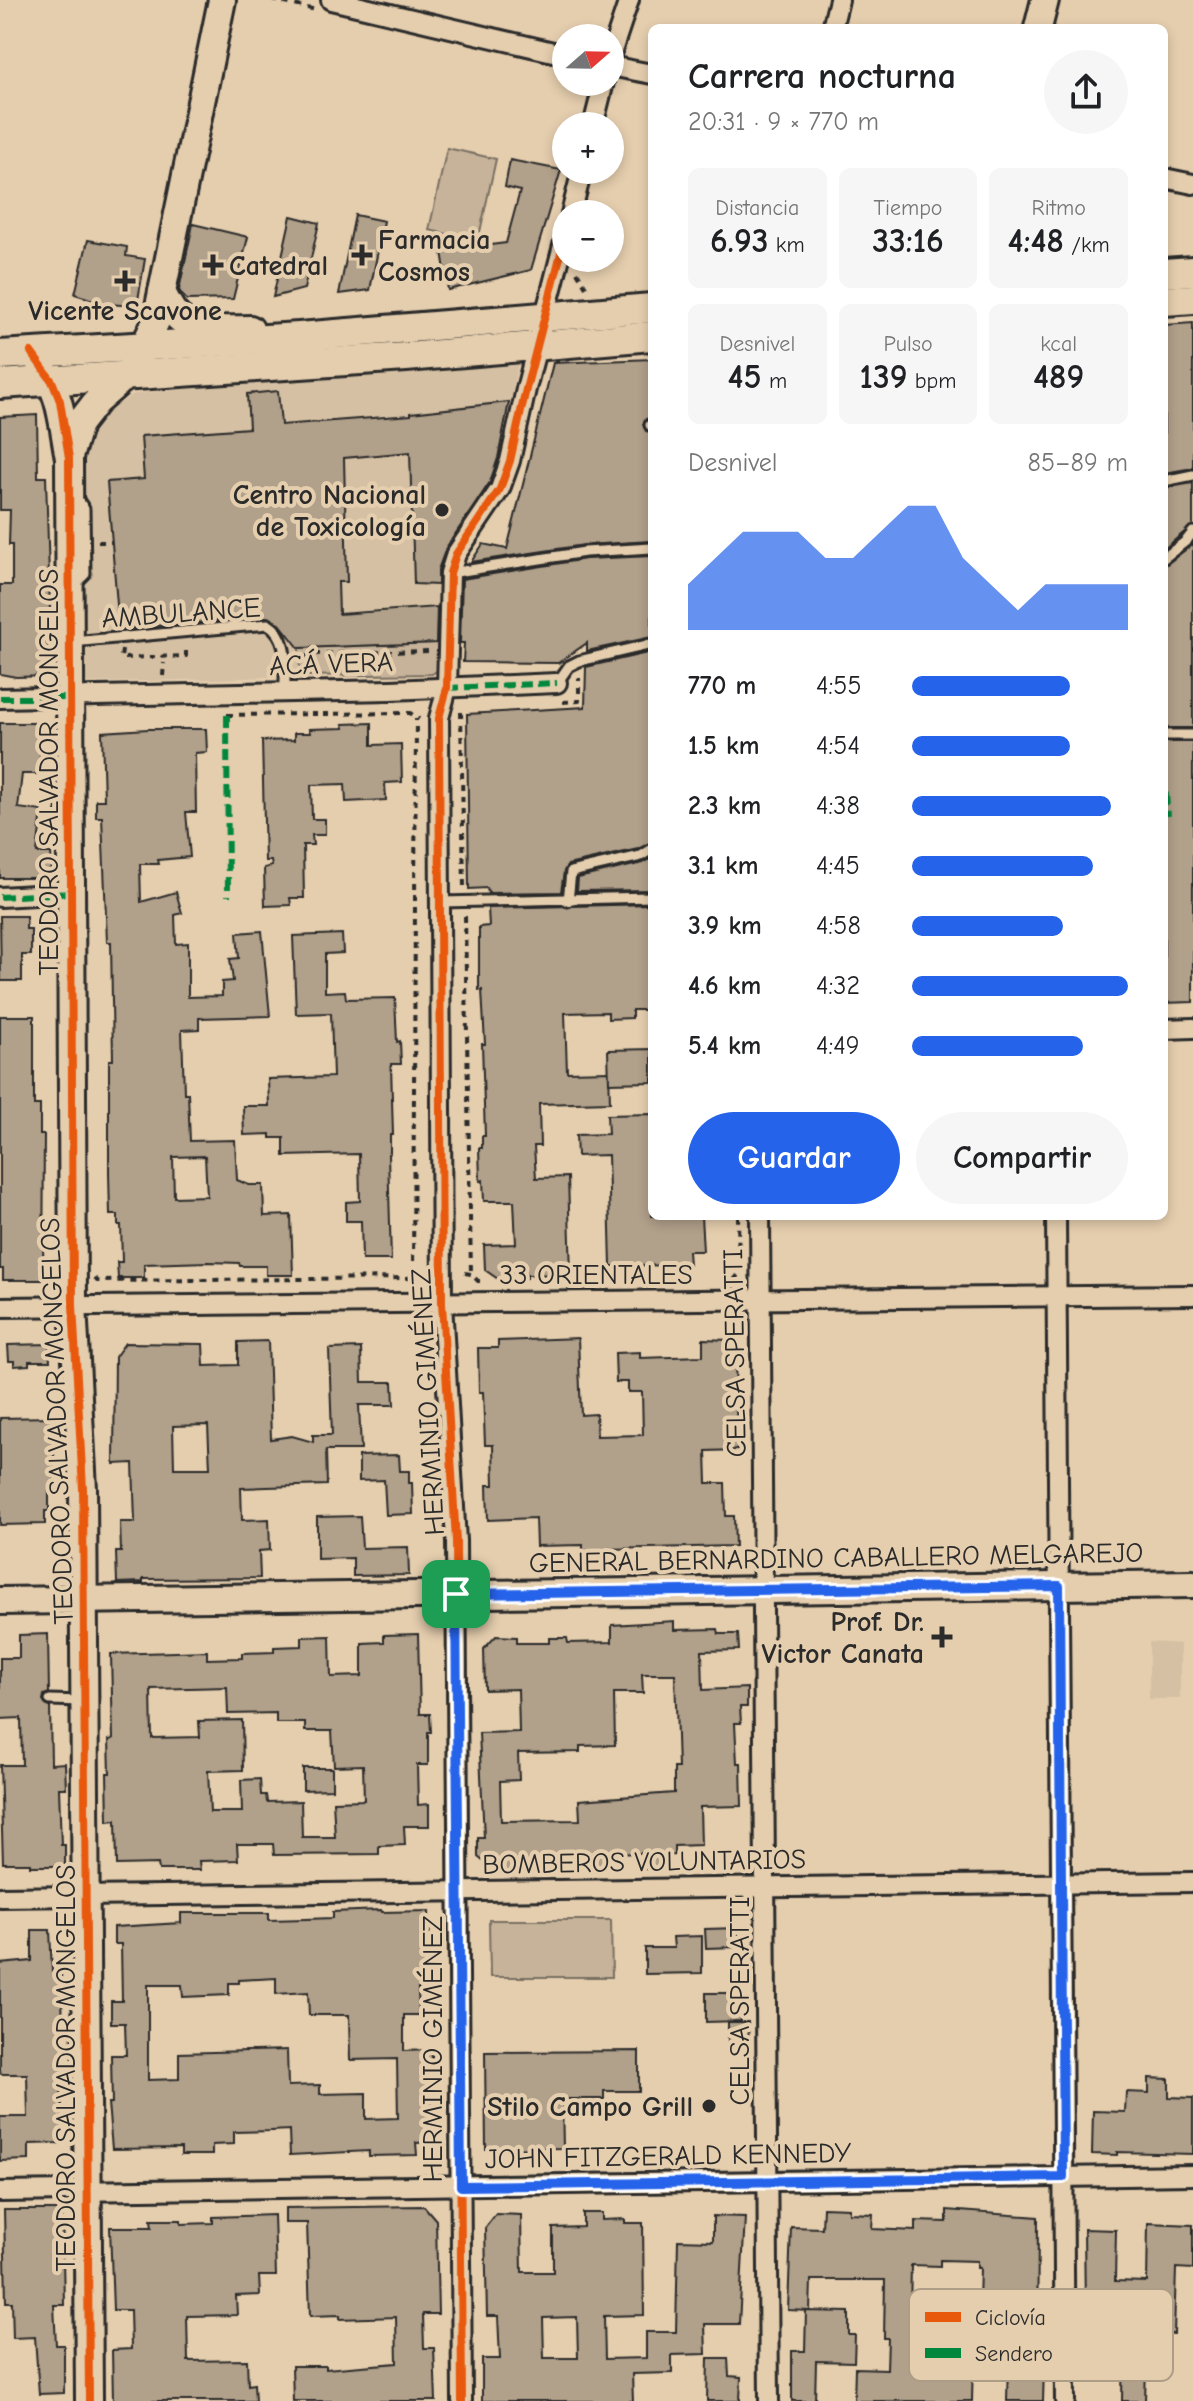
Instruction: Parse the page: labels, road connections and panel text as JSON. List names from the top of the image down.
{
  "streets": {
    "street": [
      "ACÁ VERA",
      "TEODORO SALVADOR MONGELOS",
      "33 ORIENTALES",
      "CELSA SPERATTI",
      "HERMINIO GIMÉNEZ",
      "GENERAL BERNARDINO CABALLERO MELGAREJO",
      "BOMBEROS VOLUNTARIOS",
      "JOHN FITZGERALD KENNEDY"
    ],
    "lane": ["AMBULANCE"]
  },
  "crossings": [
    ["AMBULANCE", "ACÁ VERA"],
    ["AMBULANCE", "TEODORO SALVADOR MONGELOS"],
    ["ACÁ VERA", "TEODORO SALVADOR MONGELOS"],
    ["ACÁ VERA", "HERMINIO GIMÉNEZ"],
    ["TEODORO SALVADOR MONGELOS", "33 ORIENTALES"],
    ["TEODORO SALVADOR MONGELOS", "GENERAL BERNARDINO CABALLERO MELGAREJO"],
    ["TEODORO SALVADOR MONGELOS", "BOMBEROS VOLUNTARIOS"],
    ["TEODORO SALVADOR MONGELOS", "JOHN FITZGERALD KENNEDY"],
    ["33 ORIENTALES", "CELSA SPERATTI"],
    ["33 ORIENTALES", "HERMINIO GIMÉNEZ"],
    ["CELSA SPERATTI", "GENERAL BERNARDINO CABALLERO MELGAREJO"],
    ["CELSA SPERATTI", "BOMBEROS VOLUNTARIOS"],
    ["CELSA SPERATTI", "JOHN FITZGERALD KENNEDY"],
    ["HERMINIO GIMÉNEZ", "GENERAL BERNARDINO CABALLERO MELGAREJO"],
    ["HERMINIO GIMÉNEZ", "BOMBEROS VOLUNTARIOS"],
    ["HERMINIO GIMÉNEZ", "JOHN FITZGERALD KENNEDY"]
  ],
  "places": {
    "health": [
      "Farmacia Cosmos",
      "Catedral",
      "Vicente Scavone",
      "Prof. Dr. Victor Canata"
    ],
    "other": ["Centro Nacional de Toxicología", "Stilo Campo Grill"]
  },
  "legend": ["Ciclovía", "Sendero"],
  "north": "right",
  "page": {
    "map_buttons": ["+", "−"],
    "heading": ["Carrera nocturna", "20:31 · 9 × 770 m"],
    "stats": [
      ["Distancia", "6.93 km"],
      ["Tiempo", "33:16"],
      ["Ritmo", "4:48 /km"],
      ["Desnivel", "45 m"],
      ["Pulso", "139 bpm"],
      ["kcal", "489"]
    ],
    "chart": ["Desnivel", "85–89 m"],
    "list": [
      {
        "name": "770 m",
        "note": "4:55"
      },
      {
        "name": "1.5 km",
        "note": "4:54"
      },
      {
        "name": "2.3 km",
        "note": "4:38"
      },
      {
        "name": "3.1 km",
        "note": "4:45"
      },
      {
        "name": "3.9 km",
        "note": "4:58"
      },
      {
        "name": "4.6 km",
        "note": "4:32"
      },
      {
        "name": "5.4 km",
        "note": "4:49"
      }
    ],
    "buttons": ["Guardar", "Compartir"]
  }
}
